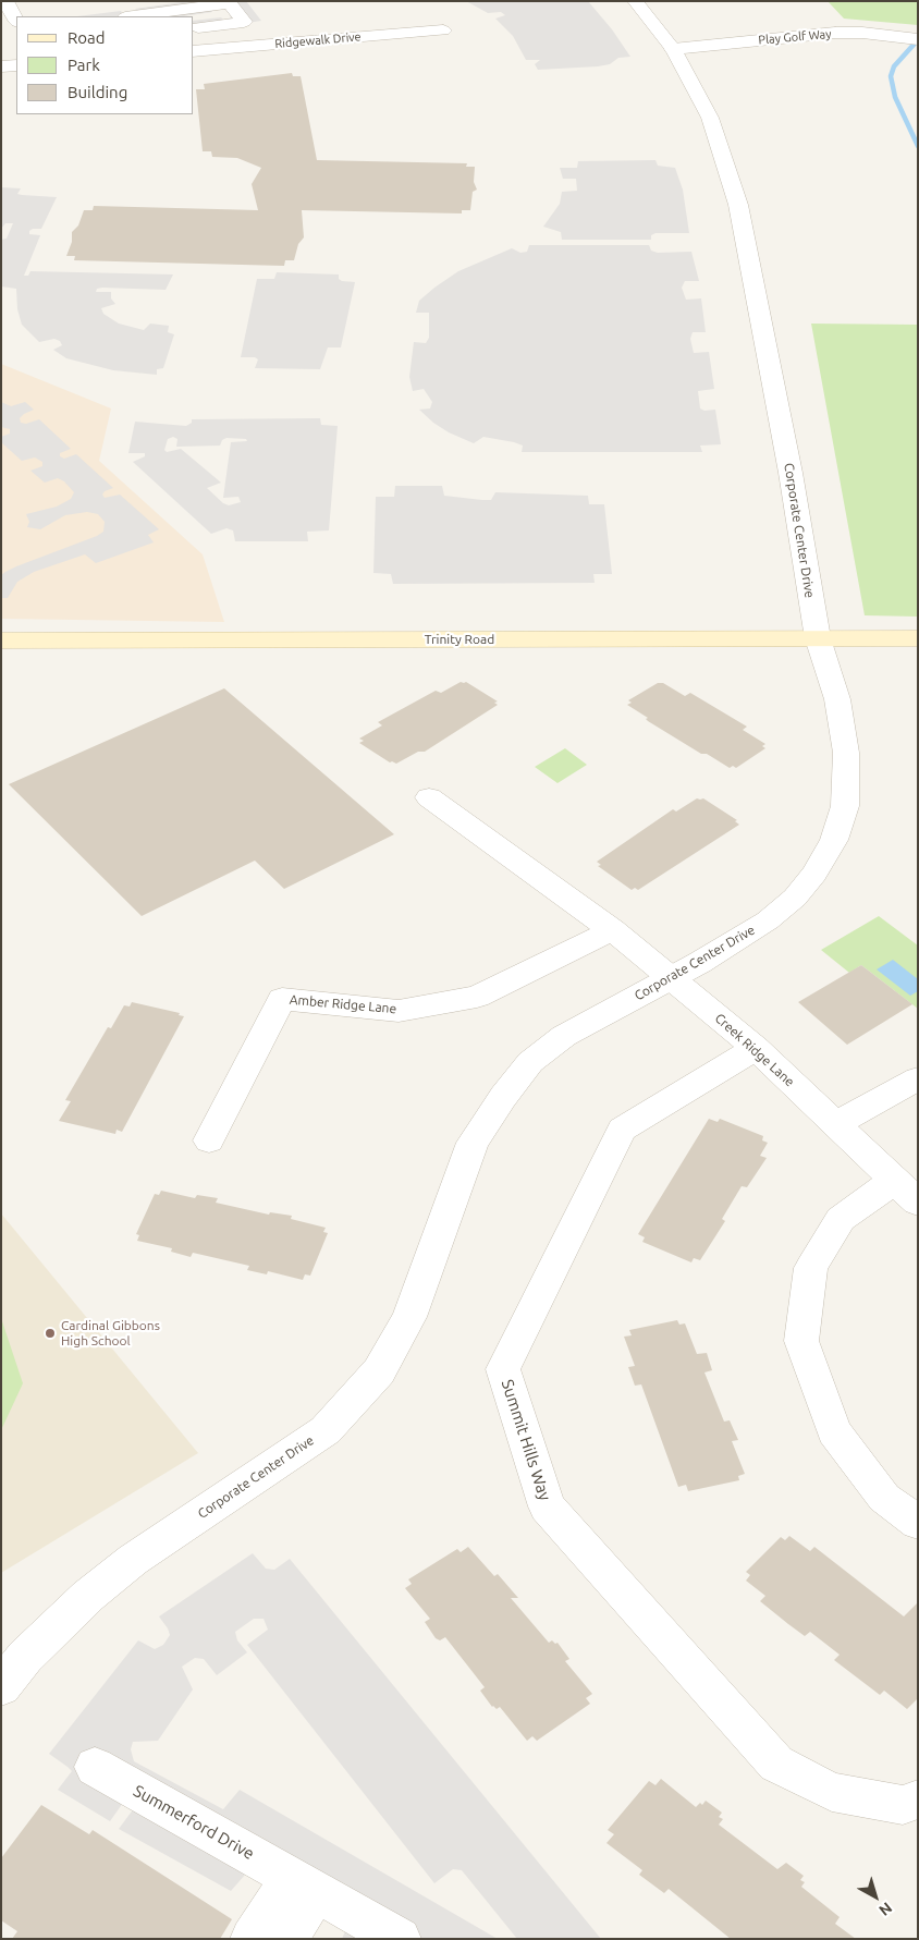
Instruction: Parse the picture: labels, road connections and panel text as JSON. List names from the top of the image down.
{
  "streets": {
    "main road": ["Trinity Road"],
    "street": [
      "Play Golf Way",
      "Ridgewalk Drive",
      "Corporate Center Drive",
      "Amber Ridge Lane",
      "Creek Ridge Lane",
      "Summit Hills Way",
      "Summerford Drive"
    ]
  },
  "crossings": [
    ["Play Golf Way", "Corporate Center Drive"],
    ["Corporate Center Drive", "Trinity Road"],
    ["Corporate Center Drive", "Creek Ridge Lane"],
    ["Creek Ridge Lane", "Summit Hills Way"]
  ],
  "places": ["Cardinal Gibbons High School"],
  "legend": ["Road", "Park", "Building"],
  "north": "bottom right"
}
